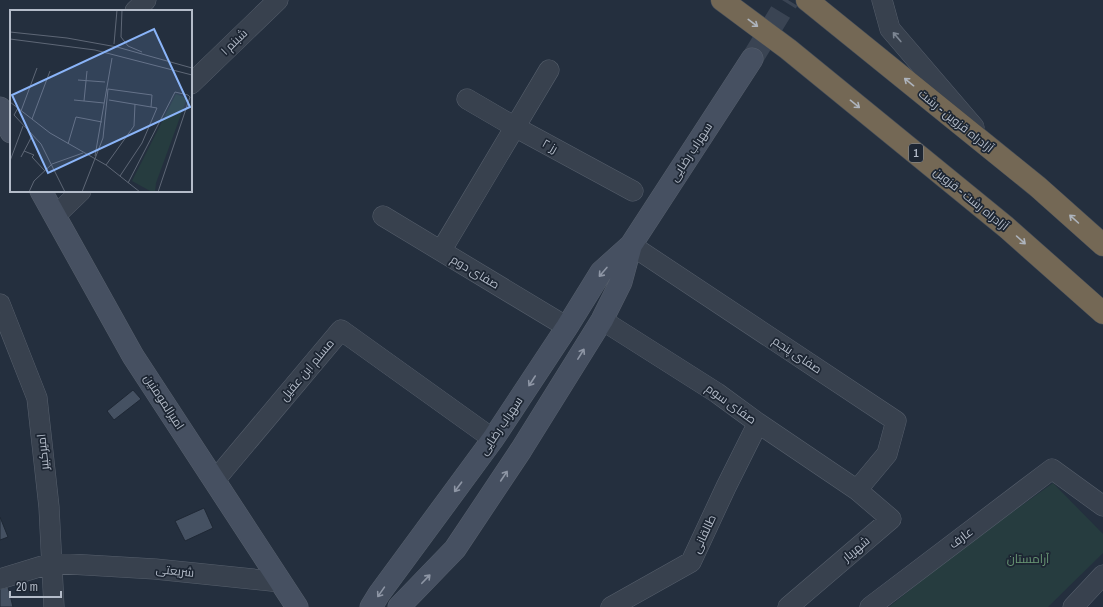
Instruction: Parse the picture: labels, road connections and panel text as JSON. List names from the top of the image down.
{
  "streets": {
    "highway": ["آزادراه قزوین - رشت", "1", "آزادراه رشت - قزوین"],
    "street": [
      "شبنم ۱",
      "رز ۲",
      "سهراب رضایی",
      "صفای دوم",
      "صفای پنجم",
      "مسلم ابن عقیل",
      "امیرالمومنین",
      "صفای سوم",
      "امیرکبیر",
      "طالقانی",
      "عارف",
      "شهریار",
      "شریعتی"
    ]
  },
  "crossings": [
    ["سهراب رضایی", "صفای دوم"],
    ["سهراب رضایی", "صفای پنجم"],
    ["سهراب رضایی", "مسلم ابن عقیل"],
    ["سهراب رضایی", "صفای سوم"],
    ["صفای پنجم", "صفای سوم"],
    ["صفای پنجم", "شهریار"],
    ["مسلم ابن عقیل", "امیرالمومنین"],
    ["امیرالمومنین", "شریعتی"],
    ["صفای سوم", "طالقانی"],
    ["صفای سوم", "شهریار"],
    ["امیرکبیر", "شریعتی"]
  ],
  "one_way": ["آزادراه قزوین - رشت", "آزادراه رشت - قزوین"],
  "parks": ["آرامستان"],
  "scale_bar": "20 m"
}
